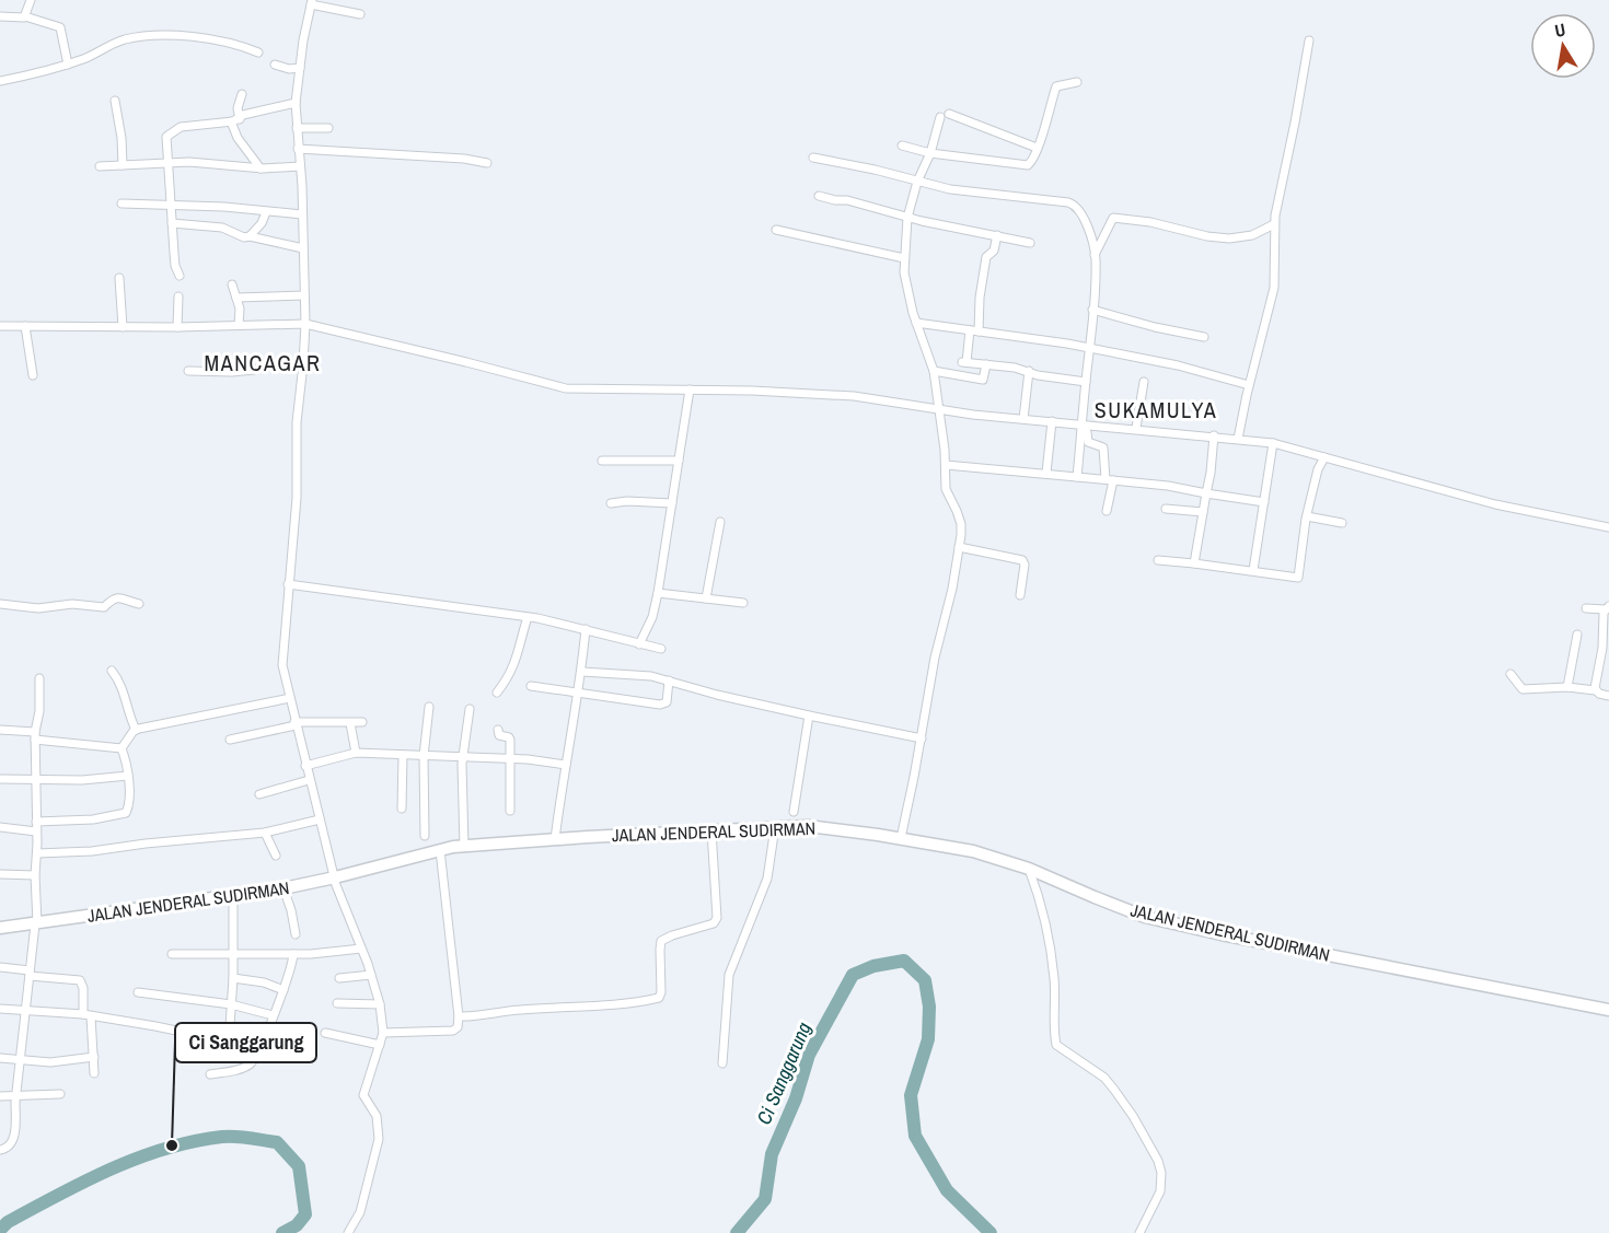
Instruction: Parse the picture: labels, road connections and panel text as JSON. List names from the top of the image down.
{
  "streets": {
    "main road": ["JALAN JENDERAL SUDIRMAN"]
  },
  "districts": ["MANCAGAR", "SUKAMULYA"],
  "water": ["Ci Sanggarung"],
  "places": ["Ci Sanggarung"],
  "north": "top"
}
